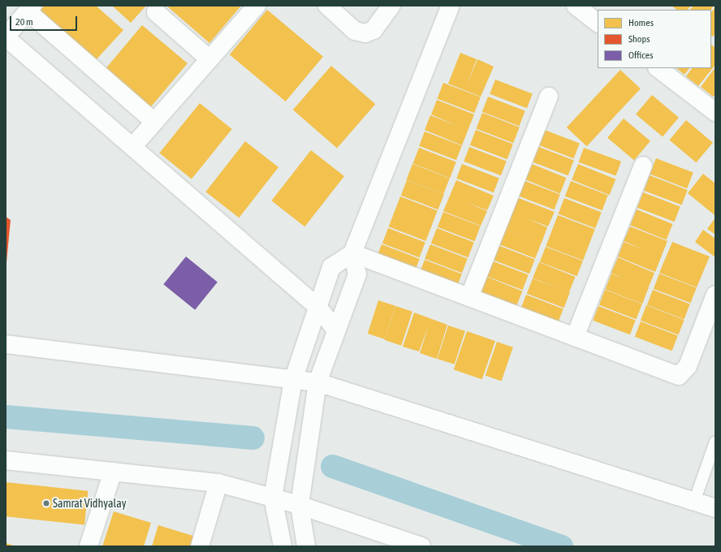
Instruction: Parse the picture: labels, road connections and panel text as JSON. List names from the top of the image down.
{
  "places": ["Samrat Vidhyalay"],
  "legend": ["Homes", "Shops", "Offices"],
  "scale_bar": "20 m"
}
